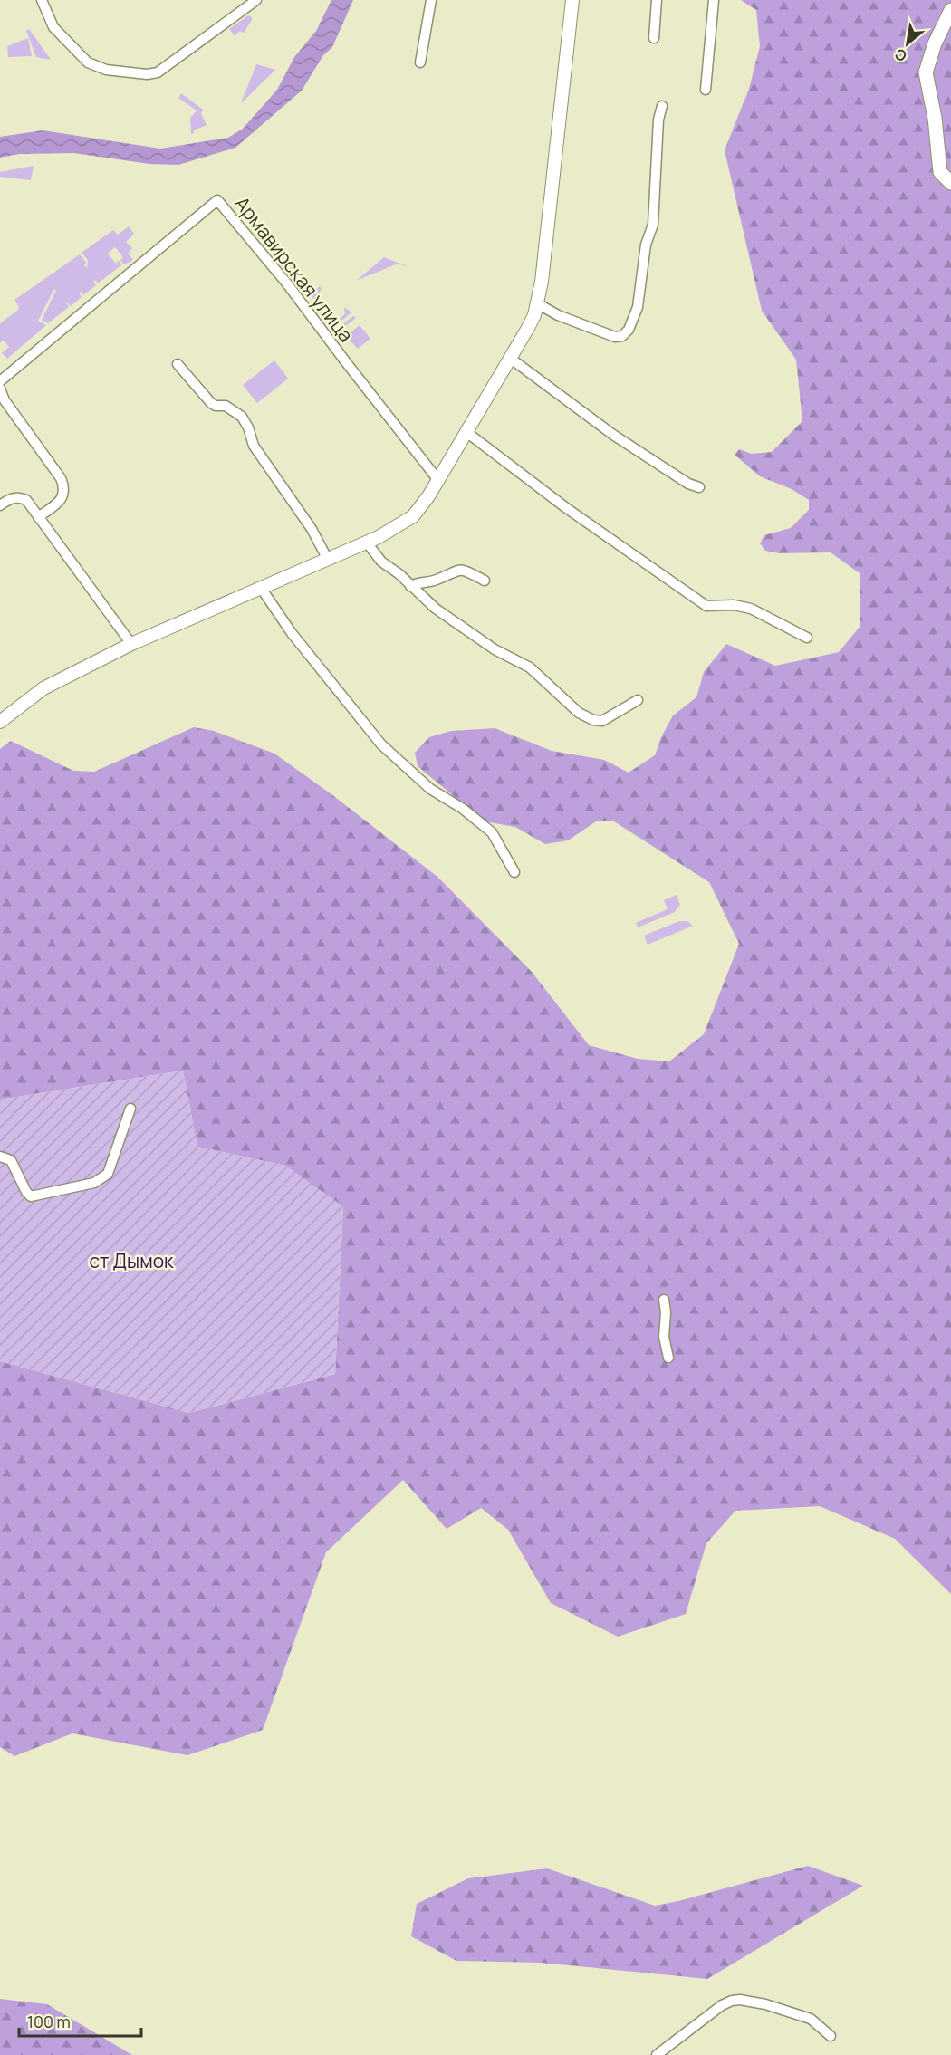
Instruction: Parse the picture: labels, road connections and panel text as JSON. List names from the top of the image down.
{
  "streets": {
    "street": ["Армавирская улица"]
  },
  "parks": ["ст Дымок"],
  "scale_bar": "100 m",
  "north": "bottom left"
}
